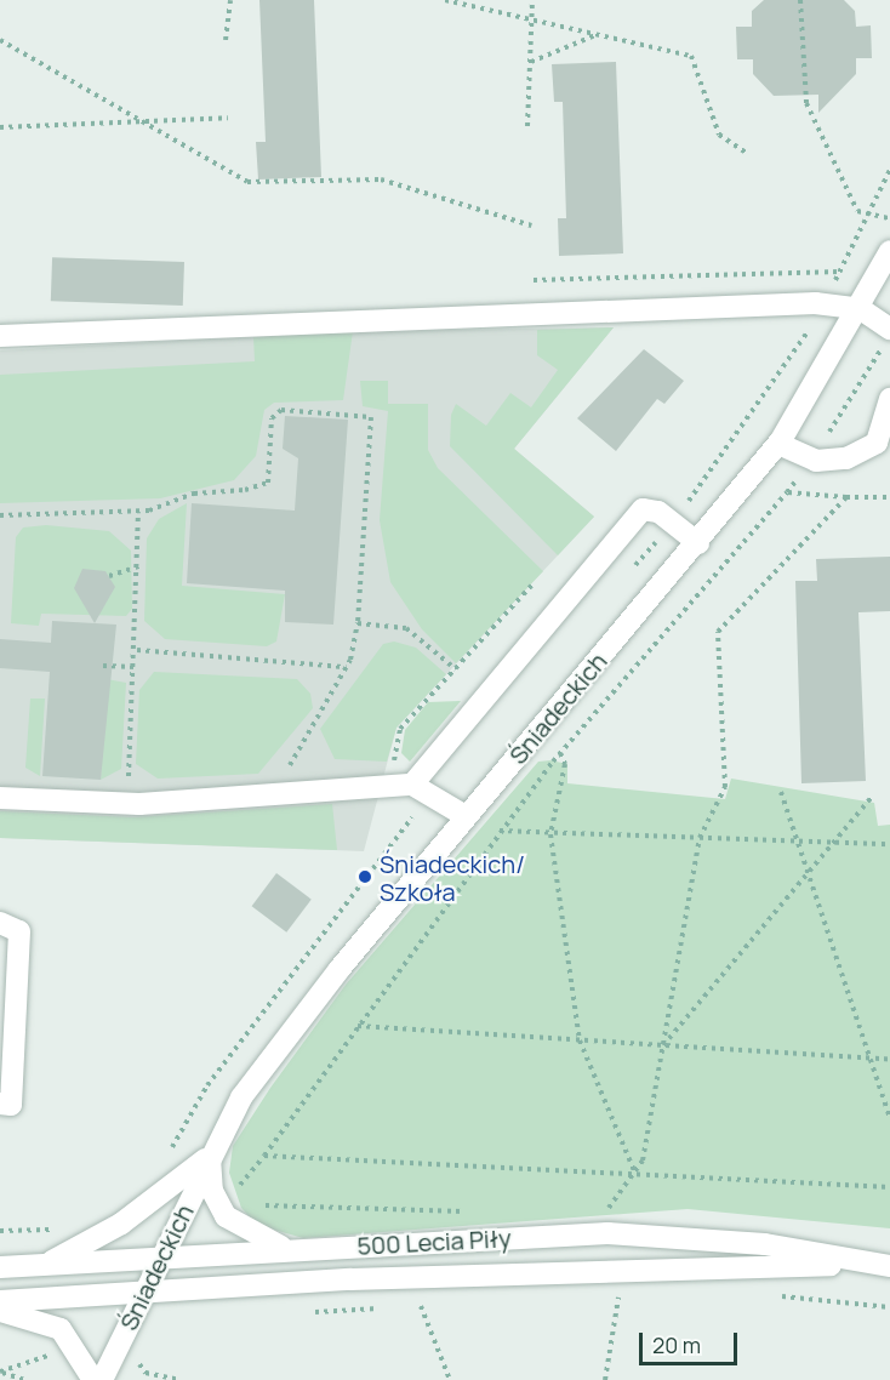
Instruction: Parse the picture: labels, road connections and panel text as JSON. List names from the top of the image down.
{
  "streets": {
    "street": ["Śniadeckich", "500 Lecia Piły"]
  },
  "crossings": [
    ["Śniadeckich", "500 Lecia Piły"]
  ],
  "places": ["Śniadeckich/ Szkoła"],
  "scale_bar": "20 m"
}
